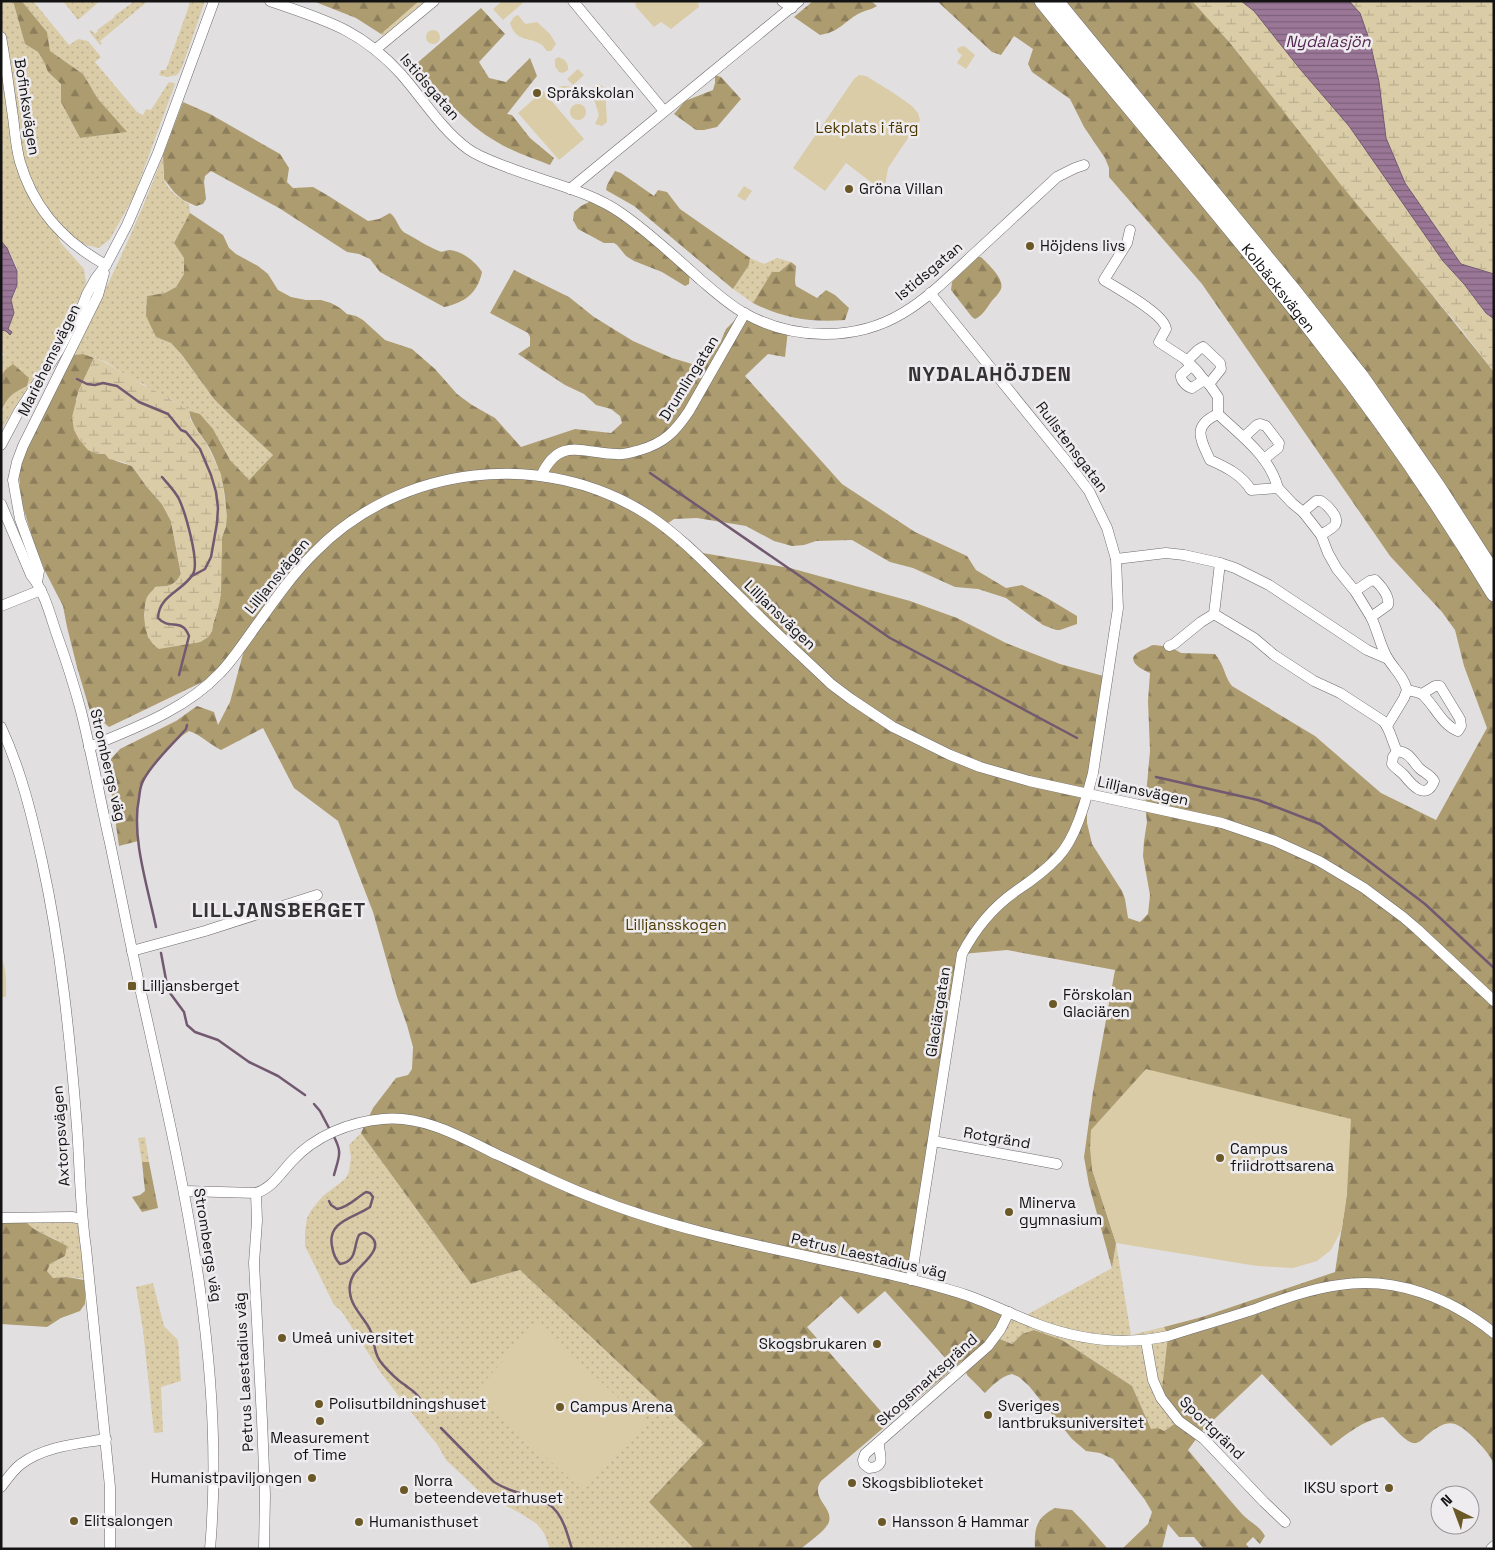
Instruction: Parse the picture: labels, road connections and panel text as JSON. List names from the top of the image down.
{
  "streets": {
    "highway": ["Kolbäcksvägen"],
    "street": [
      "Istidsgatan",
      "Bofinksvägen",
      "Mariehemsvägen",
      "Drumlingatan",
      "Rullstensgatan",
      "Lilljansvägen",
      "Strombergs väg",
      "Glaciärgatan",
      "Axtorpsvägen",
      "Rotgränd",
      "Petrus Laestadius väg",
      "Skogsmarksgränd",
      "Sportgränd"
    ]
  },
  "crossings": [
    ["Istidsgatan", "Drumlingatan"],
    ["Istidsgatan", "Rullstensgatan"],
    ["Bofinksvägen", "Mariehemsvägen"],
    ["Mariehemsvägen", "Strombergs väg"],
    ["Drumlingatan", "Lilljansvägen"],
    ["Rullstensgatan", "Lilljansvägen"],
    ["Rullstensgatan", "Glaciärgatan"],
    ["Lilljansvägen", "Strombergs väg"],
    ["Lilljansvägen", "Glaciärgatan"],
    ["Glaciärgatan", "Rotgränd"],
    ["Glaciärgatan", "Petrus Laestadius väg"],
    ["Petrus Laestadius väg", "Skogsmarksgränd"],
    ["Petrus Laestadius väg", "Sportgränd"]
  ],
  "districts": ["NYDALAHÖJDEN", "LILLJANSBERGET"],
  "water": ["Nydalasjön"],
  "parks": ["Lekplats i färg", "Lilljansskogen"],
  "places": {
    "other": [
      "Språkskolan",
      "Gröna Villan",
      "Höjdens livs",
      "Förskolan Glaciären",
      "Campus friidrottsarena",
      "Minerva gymnasium",
      "Umeå universitet",
      "Skogsbrukaren",
      "Polisutbildningshuset",
      "Campus Arena",
      "Sveriges lantbruksuniversitet",
      "Measurement of Time",
      "Humanistpaviljongen",
      "Skogsbiblioteket",
      "IKSU sport",
      "Norra beteendevetarhuset",
      "Elitsalongen",
      "Humanisthuset",
      "Hansson & Hammar"
    ],
    "transit": ["Lilljansberget"]
  },
  "north": "top left"
}
